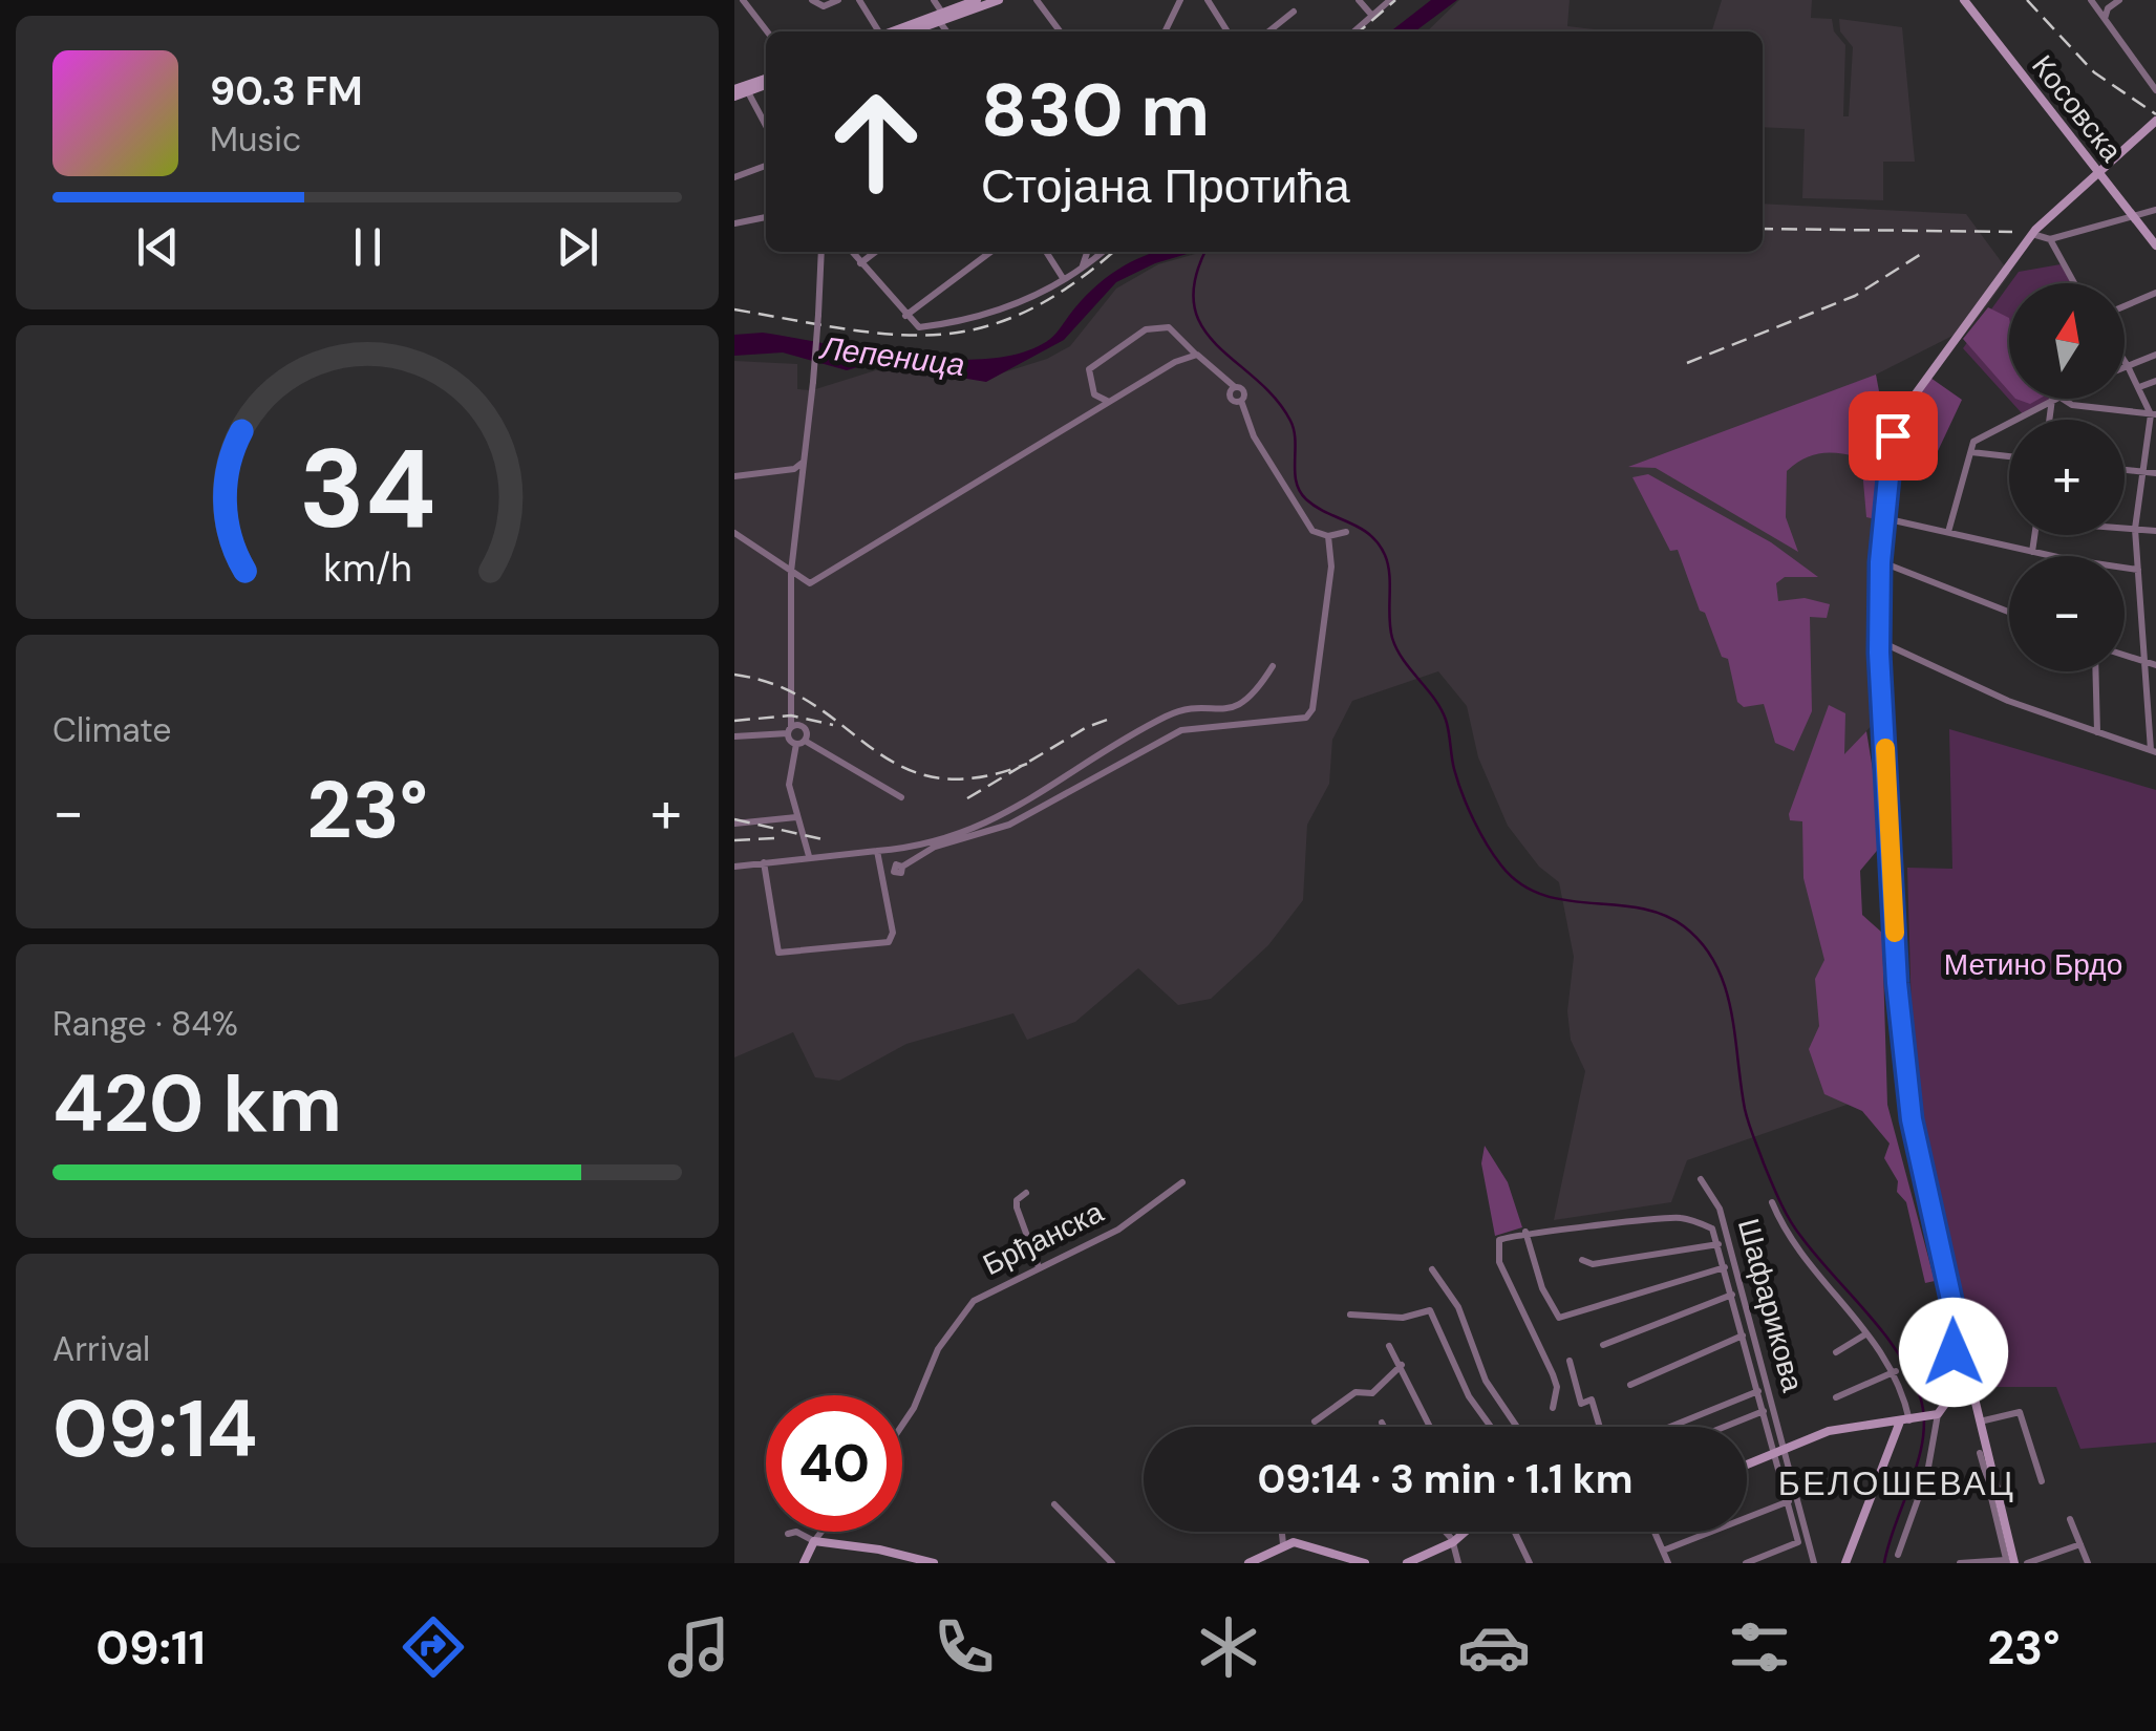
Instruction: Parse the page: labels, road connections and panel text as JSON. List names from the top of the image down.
{
  "streets": {
    "main road": ["Косовска"],
    "street": ["Брђанска", "Шафарикова"]
  },
  "districts": ["БЕЛОШЕВАЦ"],
  "water": ["Лепеница"],
  "parks": ["Метино Брдо"],
  "north": "top",
  "page": {
    "turn": ["830 m", "Стојана Протића"],
    "song": ["90.3 FM", "Music"],
    "map_buttons": ["+", "−"],
    "tile": [
      "Climate",
      ["Range · 84%", "420 km"],
      ["Arrival", "09:14"]
    ],
    "heat": ["−", "23°", "+"],
    "limit": "40",
    "trip": "09:14 · 3 min · 1.1 km",
    "tabs": ["09:11", "23°"],
    "gauge": ["34", "km/h"]
  }
}
